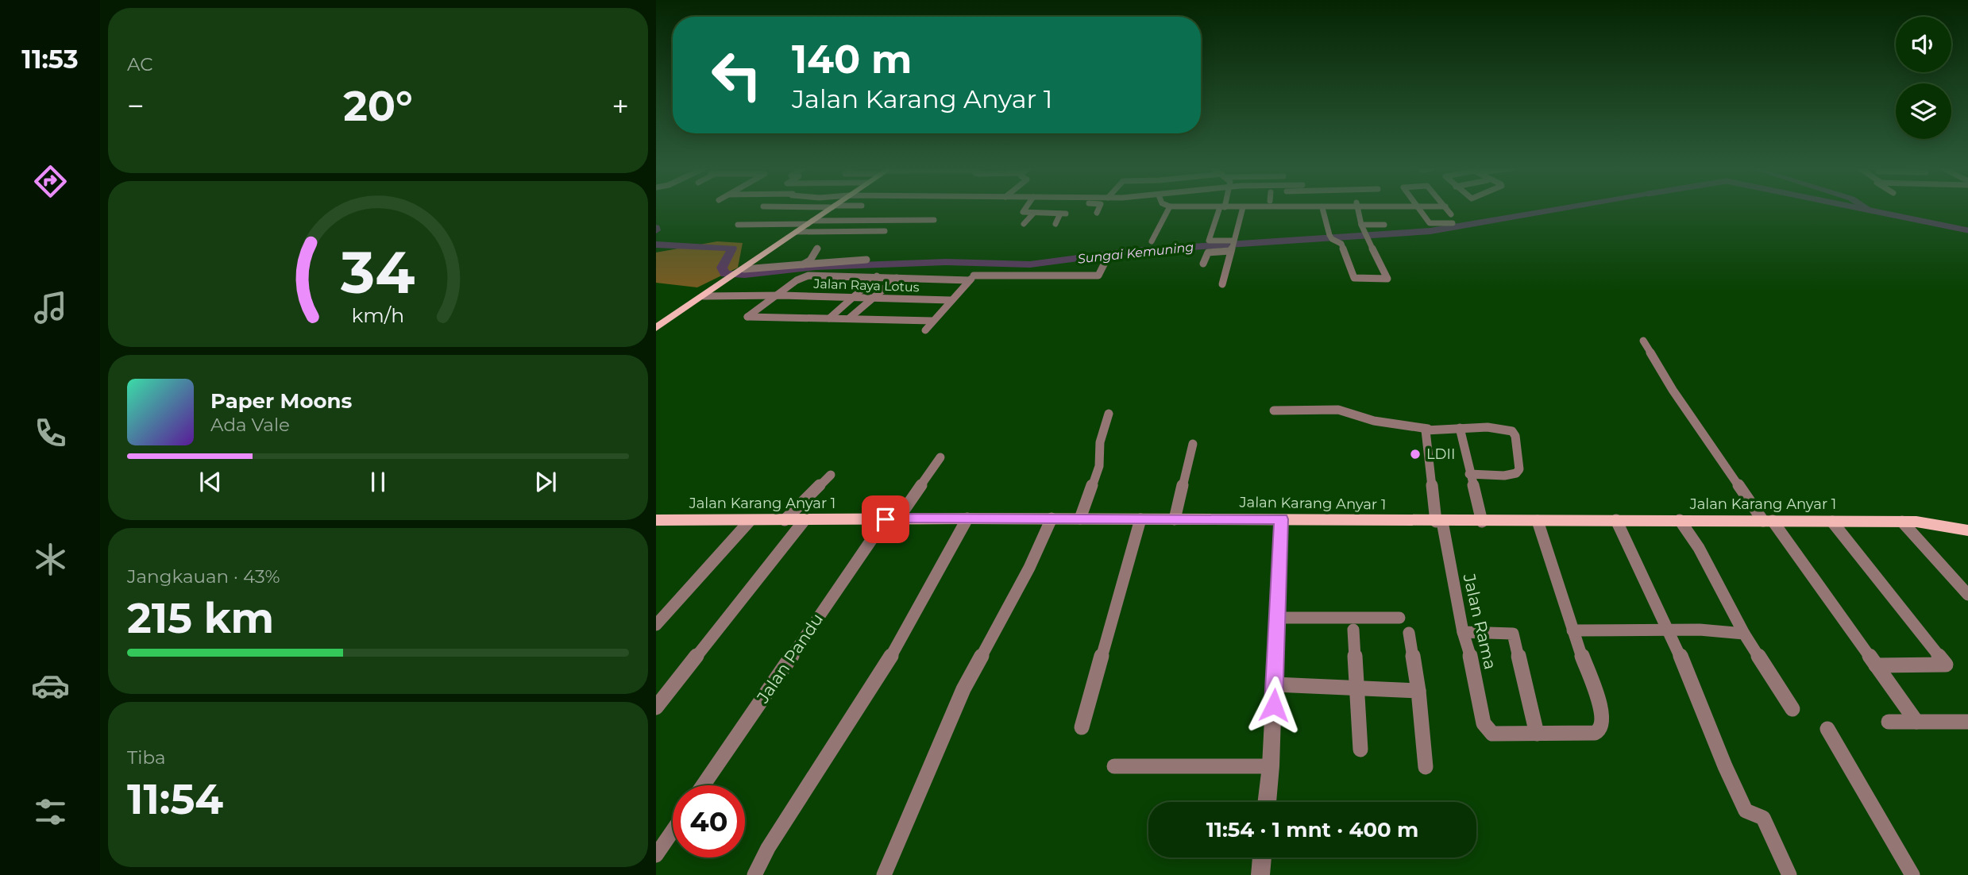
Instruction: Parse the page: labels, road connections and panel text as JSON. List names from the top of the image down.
{
  "streets": {
    "main road": ["Jalan Karang Anyar 1"],
    "street": ["Jalan Raya Lotus", "Jalan Rama", "Jalan Pandu"]
  },
  "crossings": [
    ["Jalan Karang Anyar 1", "Jalan Rama"],
    ["Jalan Karang Anyar 1", "Jalan Pandu"]
  ],
  "water": ["Sungai Kemuning"],
  "places": ["LDII"],
  "page": {
    "tabs": "11:53",
    "tile": [
      "AC",
      ["Jangkauan · 43%", "215 km"],
      ["Tiba", "11:54"]
    ],
    "turn": ["140 m", "Jalan Karang Anyar 1"],
    "heat": ["−", "20°", "+"],
    "song": ["Paper Moons", "Ada Vale"],
    "limit": "40",
    "trip": "11:54 · 1 mnt · 400 m",
    "gauge": ["34", "km/h"]
  }
}
